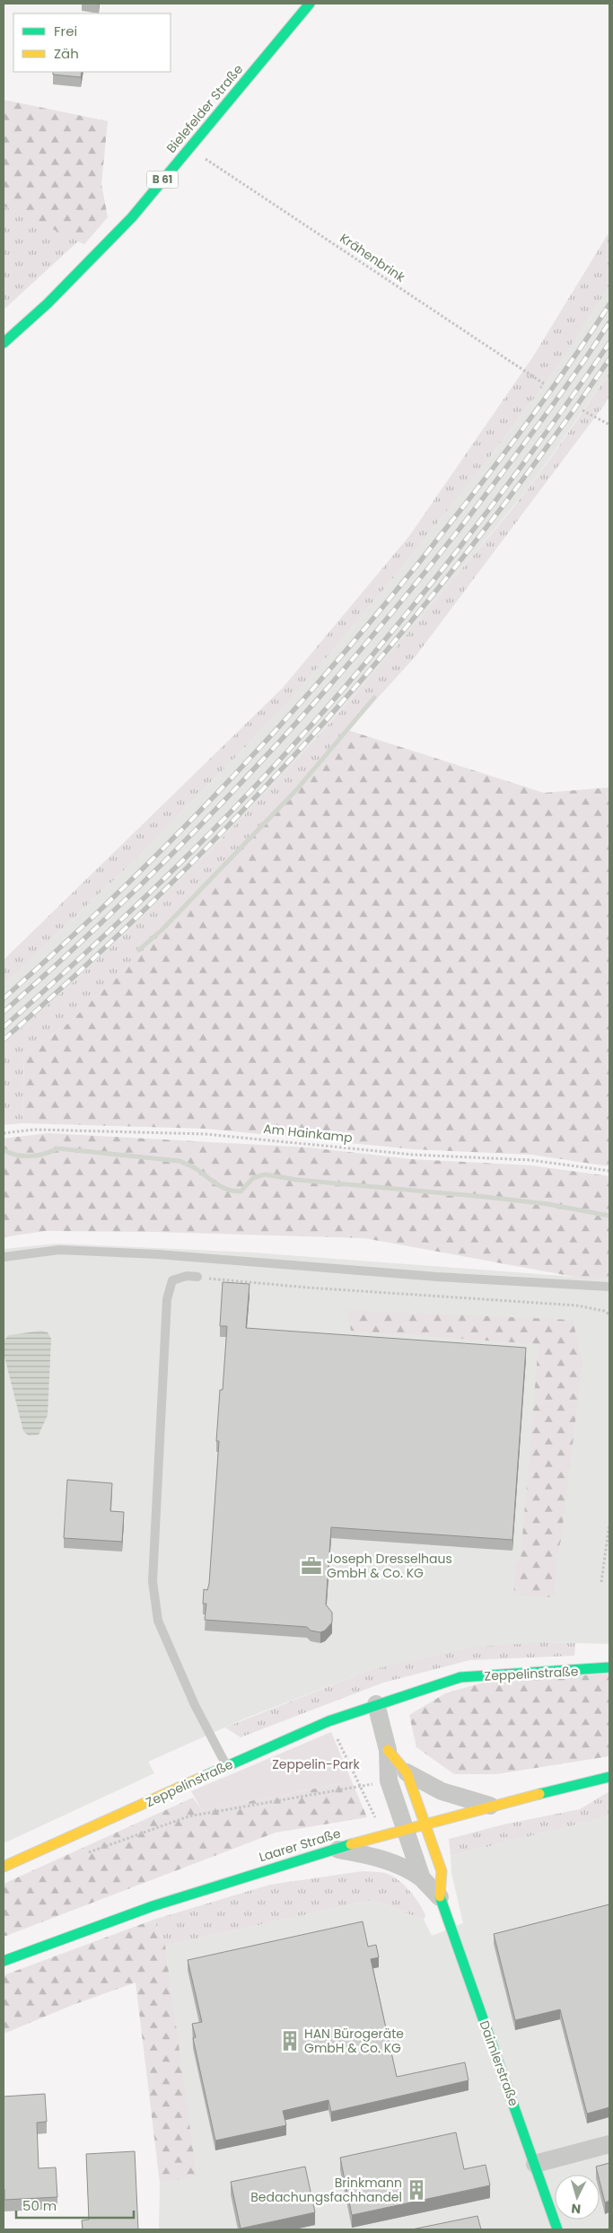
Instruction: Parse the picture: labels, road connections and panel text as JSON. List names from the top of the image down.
{
  "streets": {
    "street": [
      "Bielefelder Straße",
      "B 61",
      "Zeppelinstraße",
      "Laarer Straße",
      "Daimlerstraße"
    ],
    "path": ["Krähenbrink", "Am Hainkamp"]
  },
  "crossings": [
    ["Bielefelder Straße", "Krähenbrink"],
    ["Laarer Straße", "Daimlerstraße"]
  ],
  "parks": ["Zeppelin-Park"],
  "places": {
    "office": ["Joseph Dresselhaus GmbH & Co. KG"],
    "building": ["HAN Bürogeräte GmbH & Co. KG", "Brinkmann Bedachungsfachhandel"]
  },
  "legend": ["Frei", "Zäh"],
  "scale_bar": "50 m",
  "north": "bottom"
}
